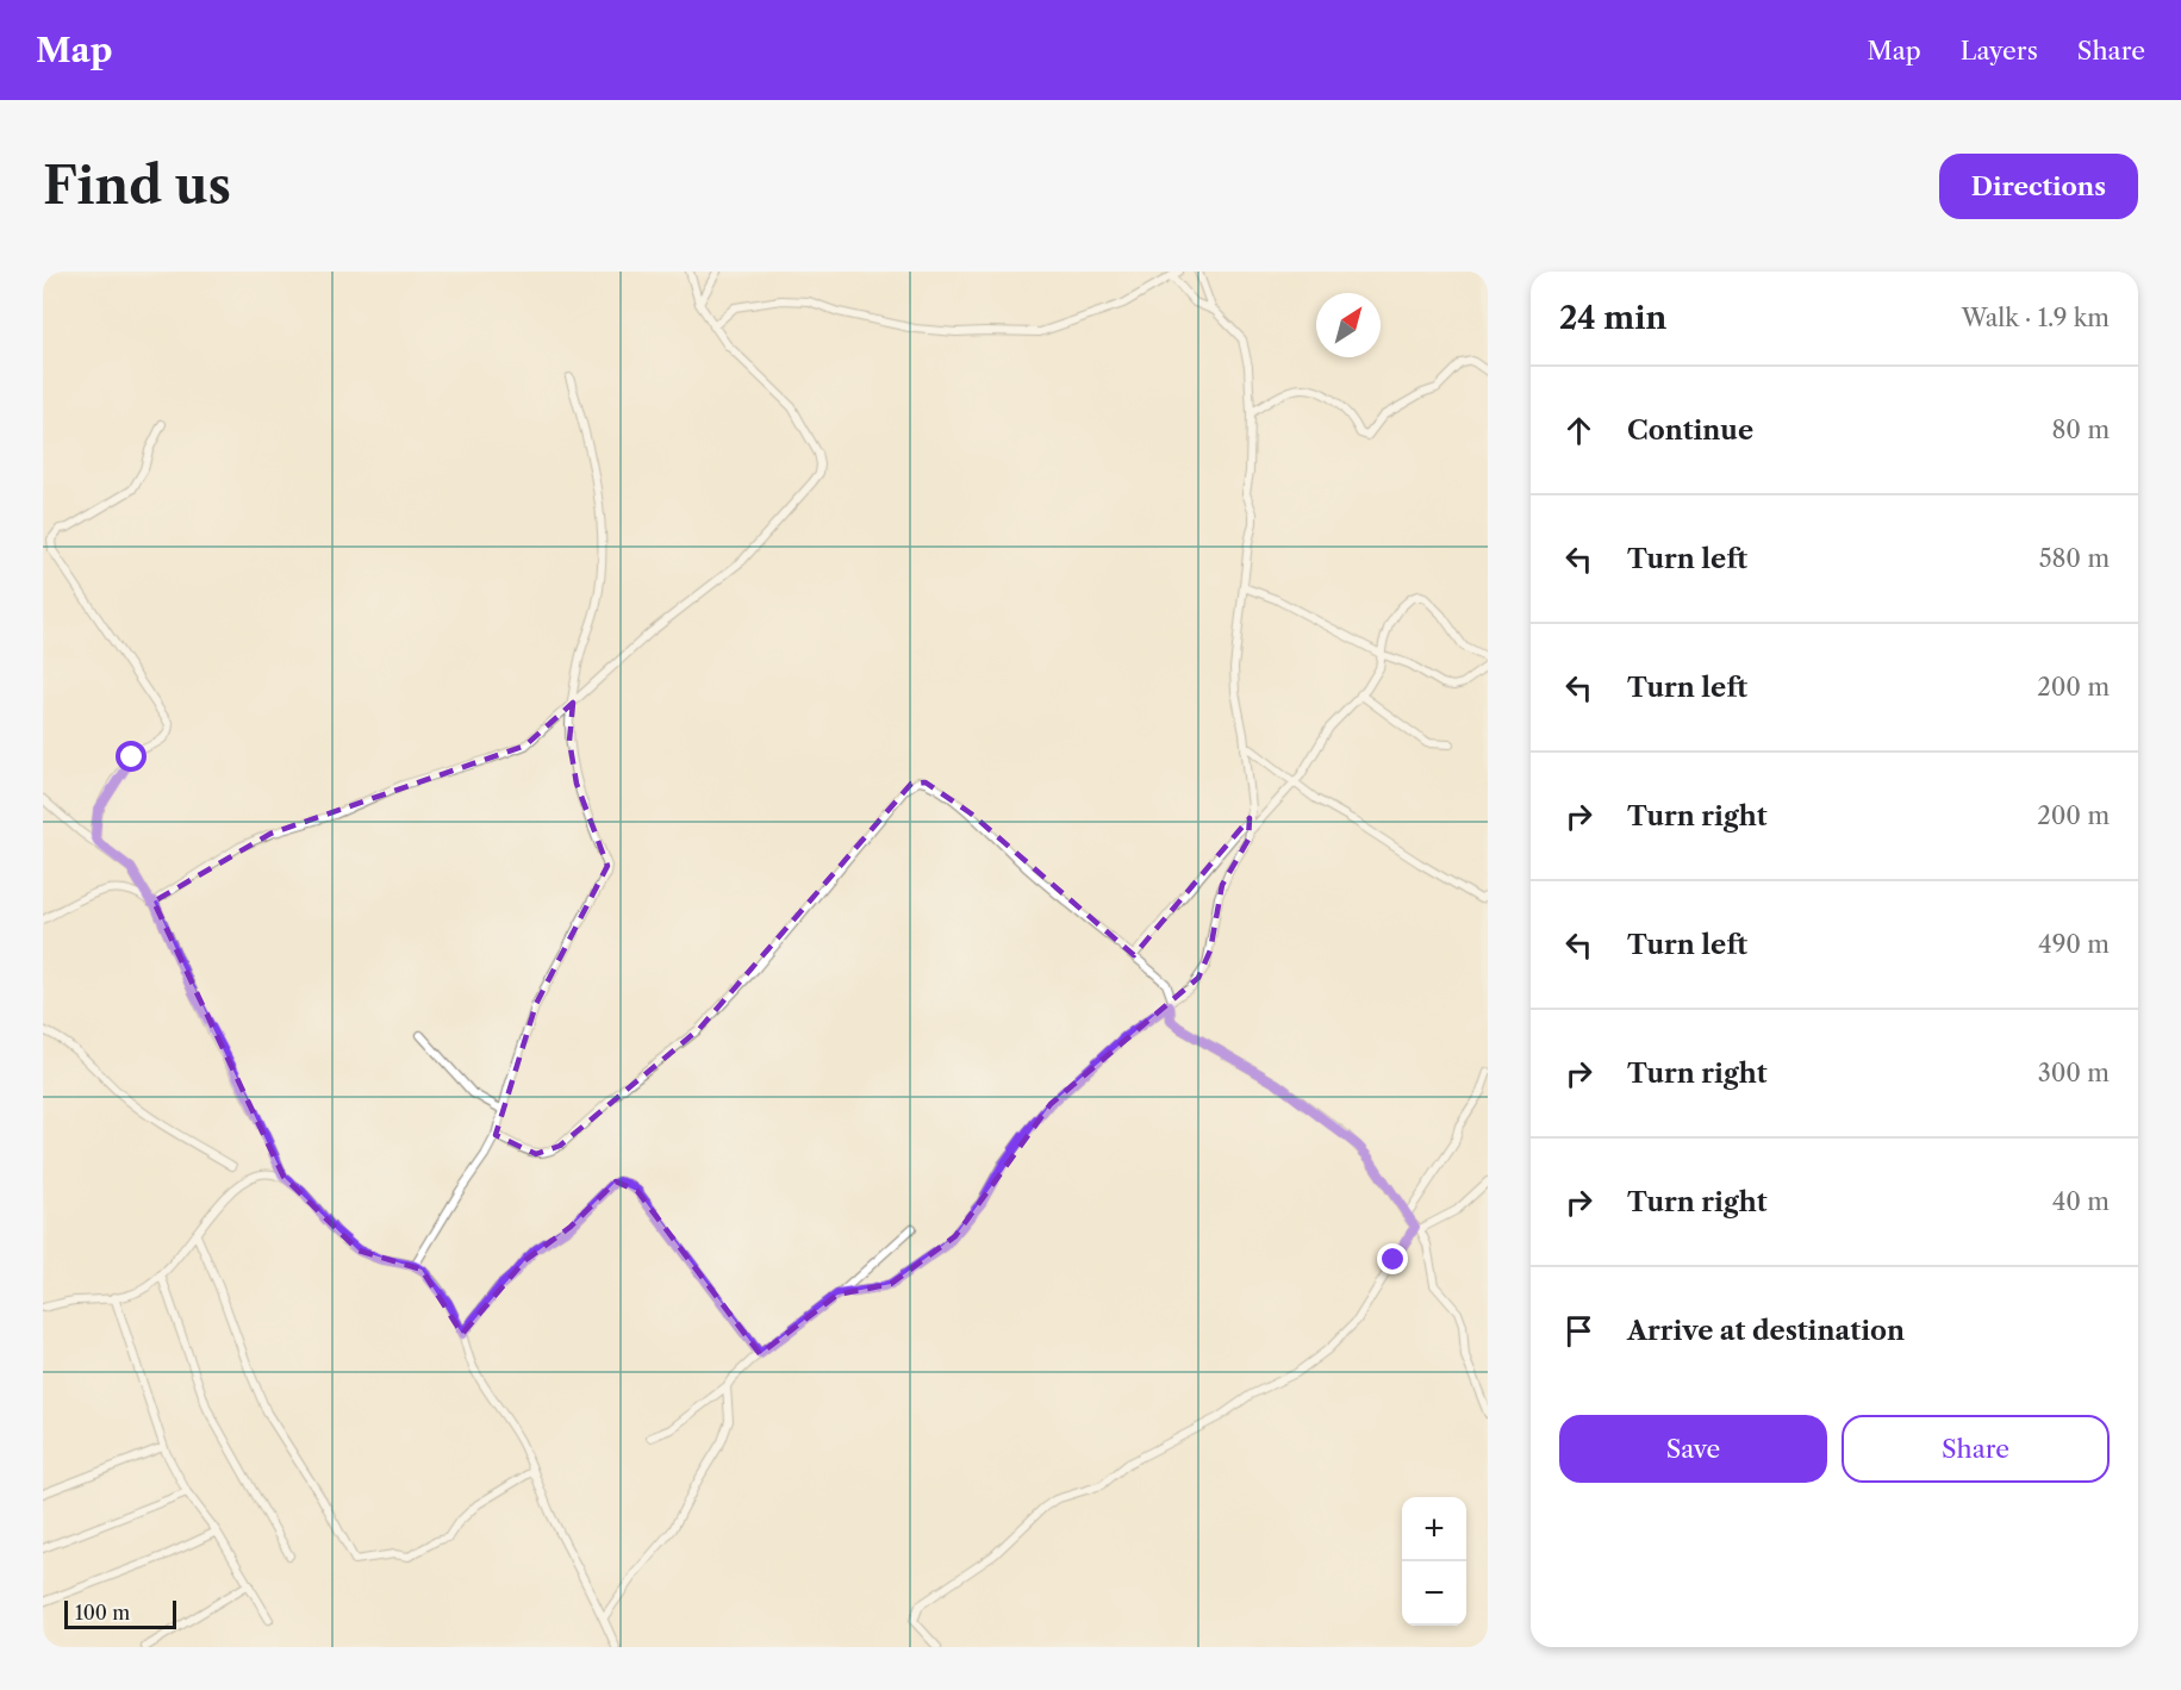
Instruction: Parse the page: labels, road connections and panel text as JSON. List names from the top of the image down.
{
  "scale_bar": "100 m",
  "north": "top right",
  "page": {
    "header": "Map",
    "nav": ["Map", "Layers", "Share"],
    "buttons": [
      "Directions",
      ["Save", "Share"]
    ],
    "title": "Find us",
    "heading": ["24 min", "Walk · 1.9 km"],
    "list": [
      ["Continue", "80 m"],
      ["Turn left", "580 m"],
      ["Turn left", "200 m"],
      ["Turn right", "200 m"],
      ["Turn left", "490 m"],
      ["Turn right", "300 m"],
      ["Turn right", "40 m"],
      "Arrive at destination"
    ],
    "map_buttons": ["+", "−"],
    "scale": "100 m"
  }
}
